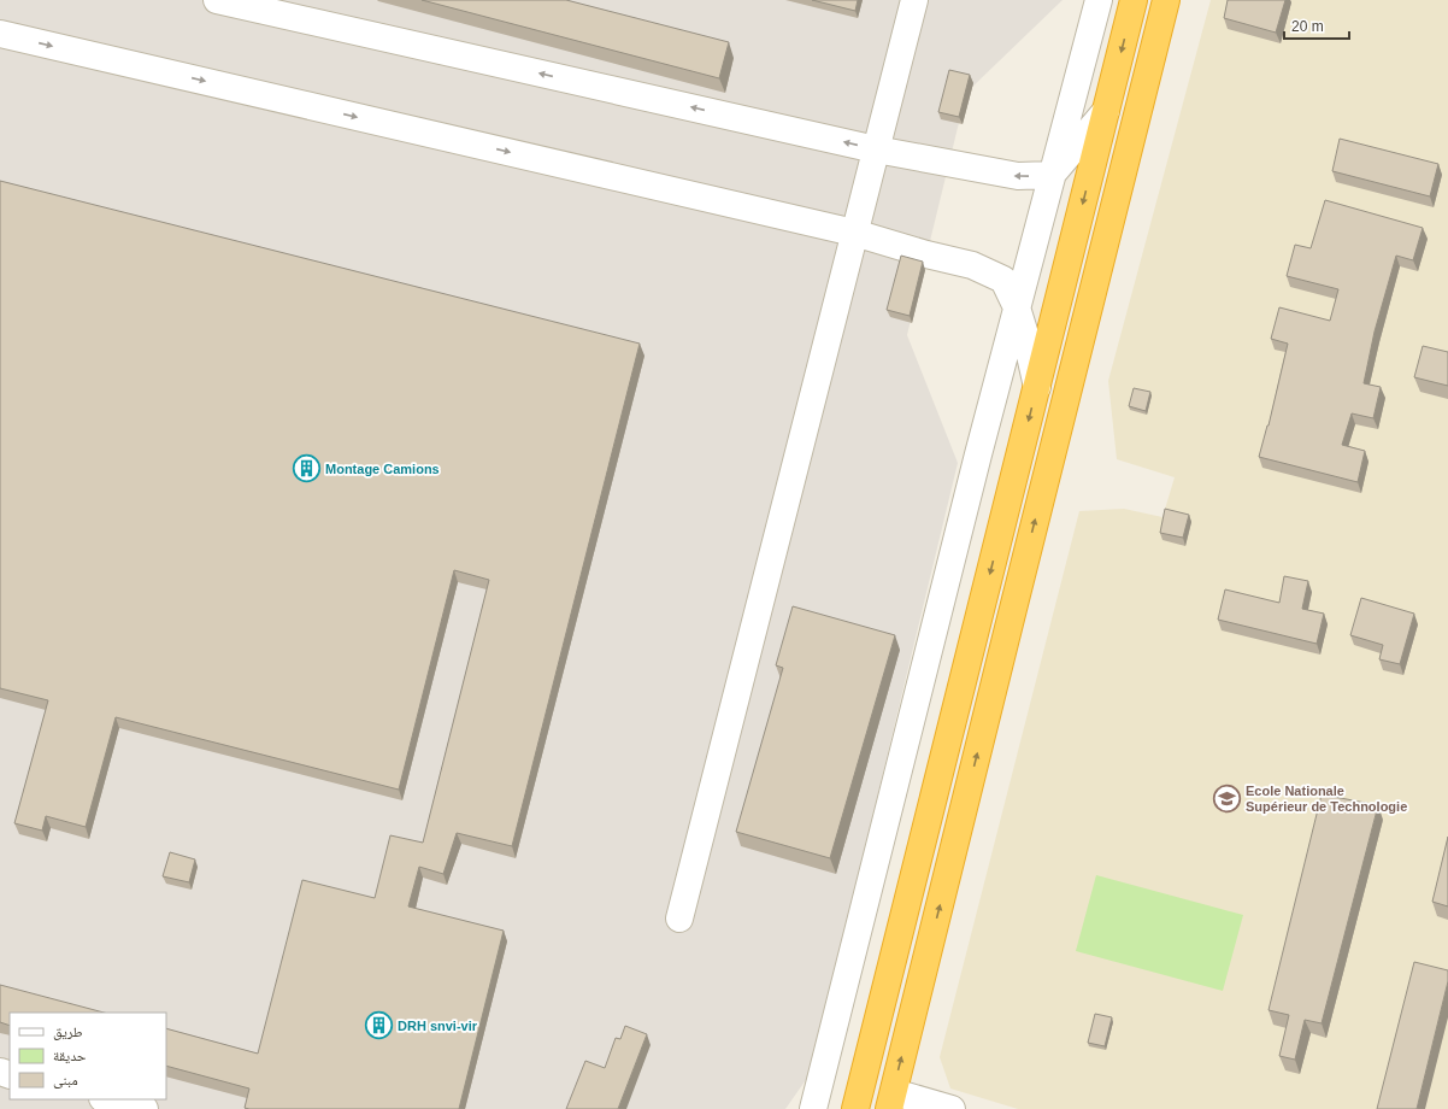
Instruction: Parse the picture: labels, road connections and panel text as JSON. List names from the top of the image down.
{
  "places": {
    "building": ["Montage Camions", "DRH snvi-vir"],
    "school or university": ["Ecole Nationale Supérieur de Technologie"]
  },
  "legend": ["طريق", "حديقة", "مبنى"],
  "scale_bar": "20 m"
}
